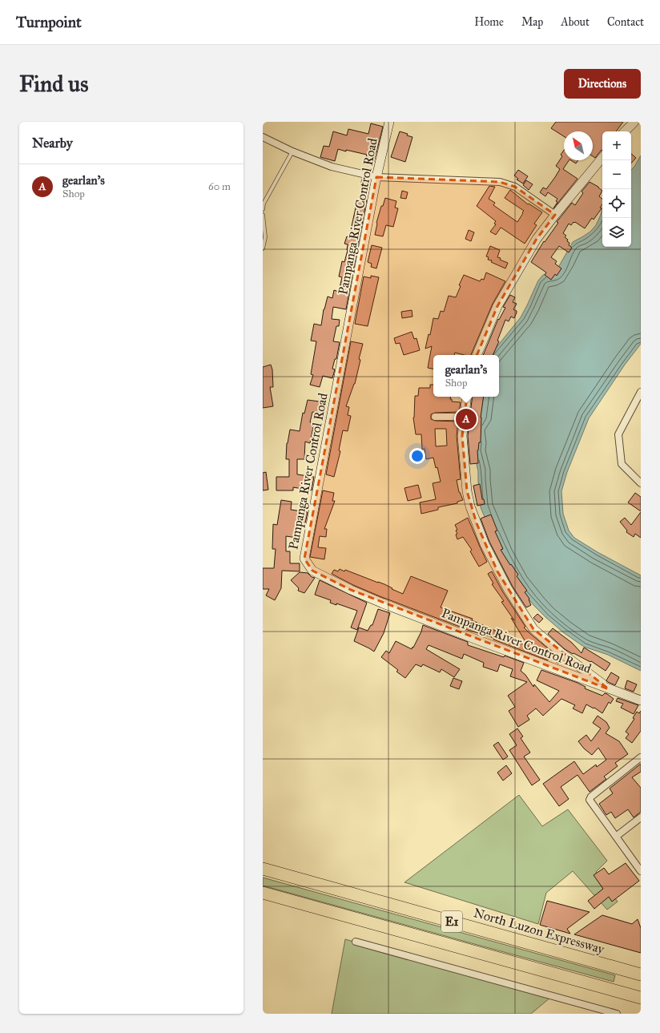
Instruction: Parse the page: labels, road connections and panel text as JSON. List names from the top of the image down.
{
  "streets": {
    "highway": ["E1", "North Luzon Expressway"],
    "street": ["Pampanga River Control Road"]
  },
  "north": "top left",
  "page": {
    "header": "Turnpoint",
    "nav": [
      "Home",
      "Map",
      "About",
      "Contact"
    ],
    "buttons": "Directions",
    "title": "Find us",
    "heading": "Nearby",
    "map_buttons": ["+", "−"],
    "list": [
      {
        "mark": "A",
        "name": "gearlan's",
        "note": "Shop",
        "value": "60 m"
      }
    ],
    "popup": ["gearlan's", "Shop"],
    "pins": "A"
  }
}
